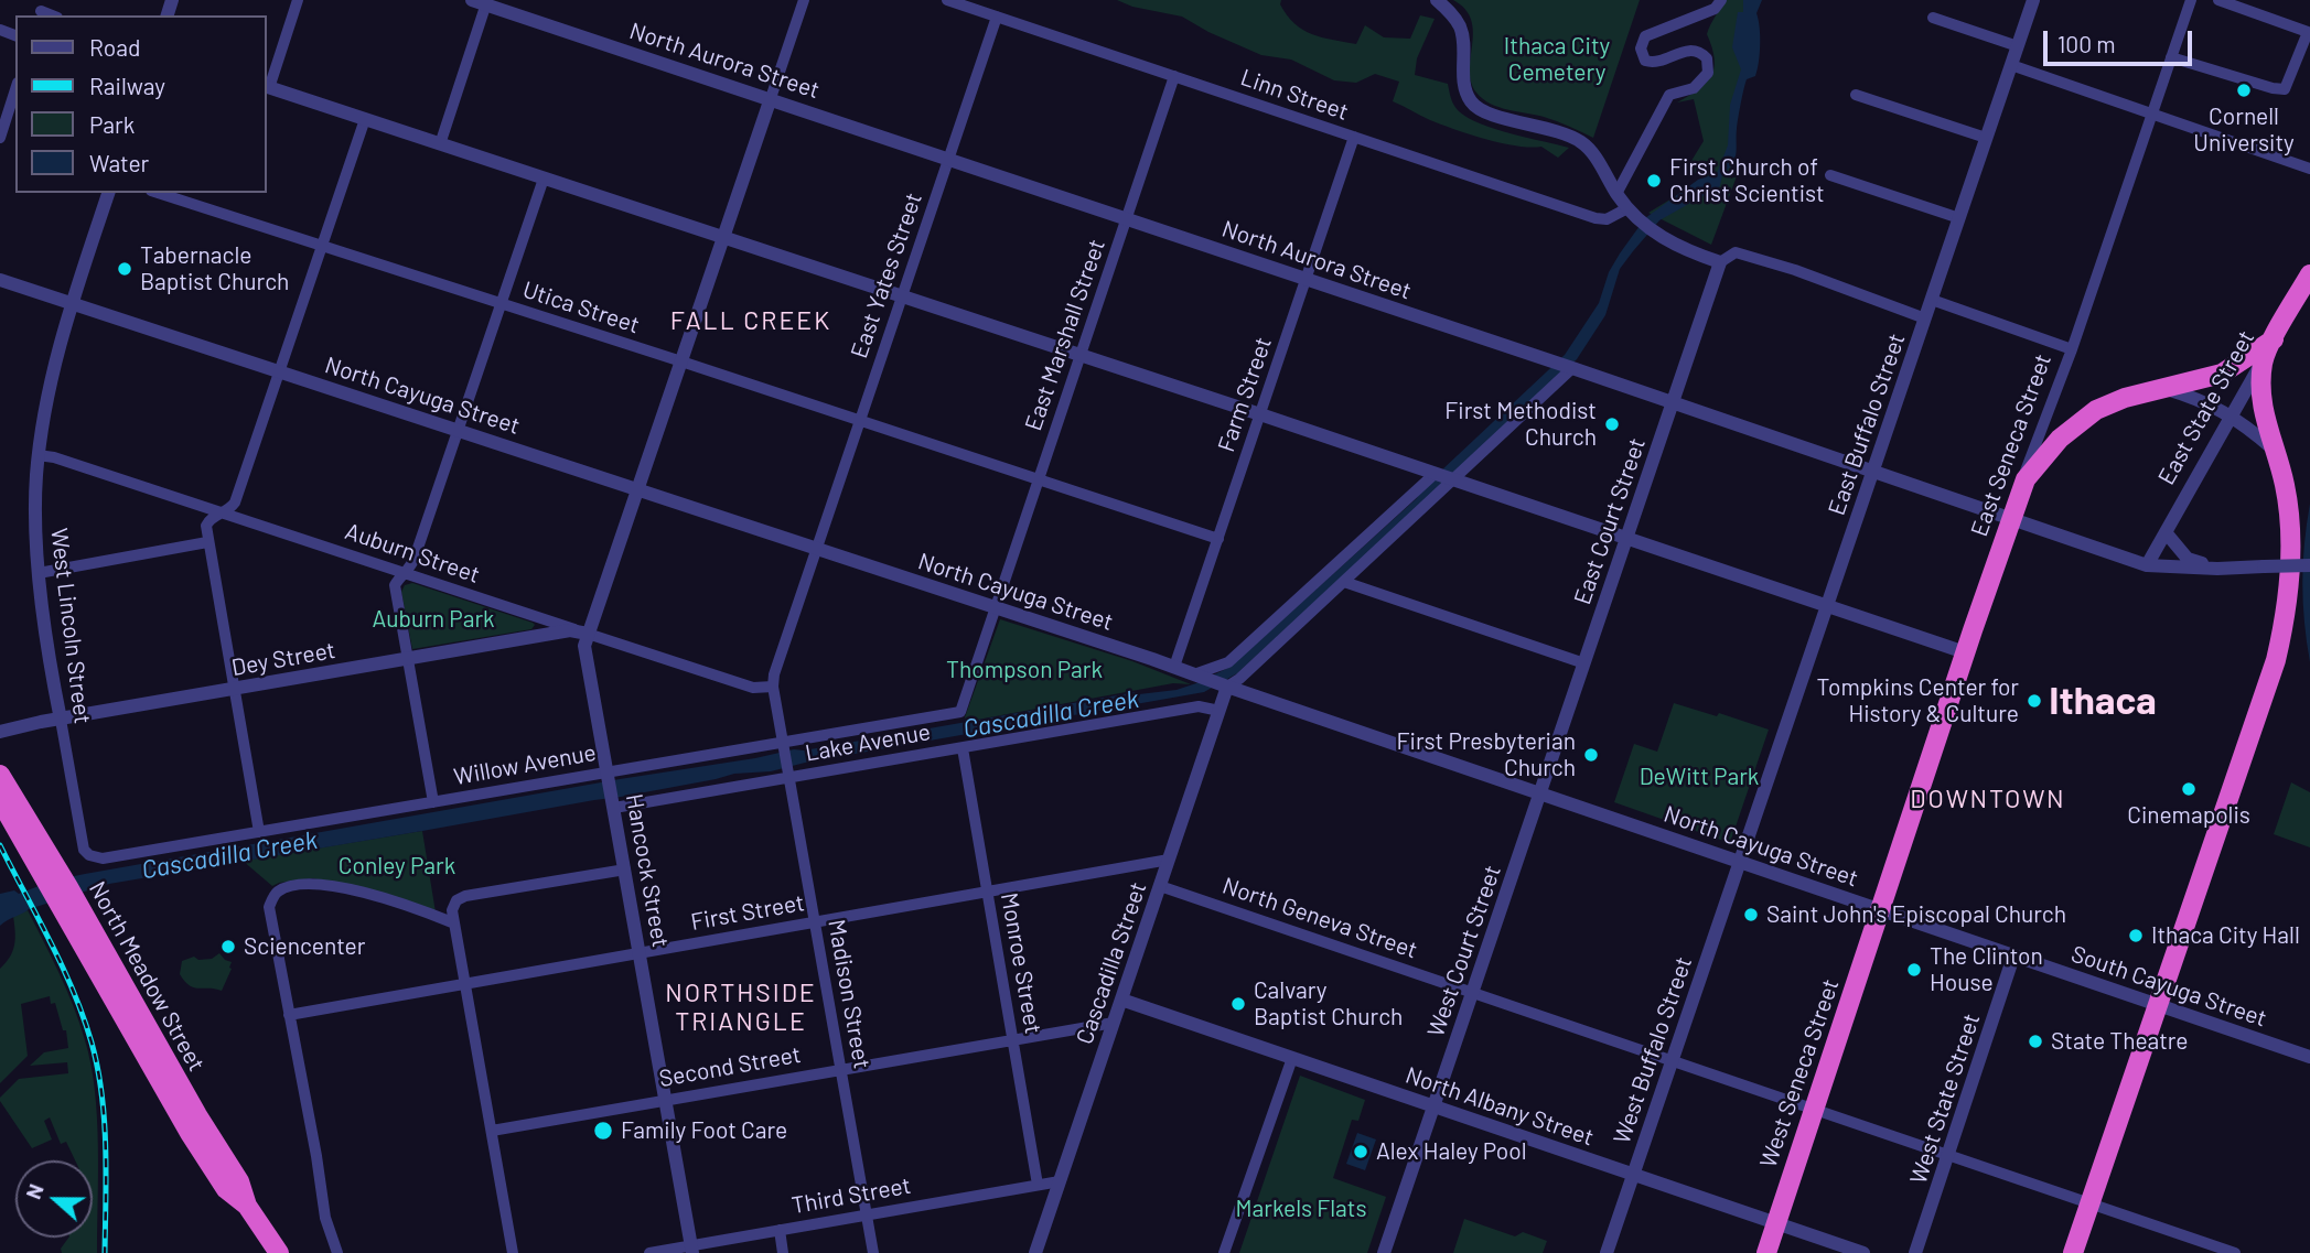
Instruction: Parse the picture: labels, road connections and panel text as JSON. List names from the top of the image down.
{
  "streets": {
    "highway": [
      "East State Street",
      "East Seneca Street",
      "North Meadow Street",
      "West Seneca Street"
    ],
    "street": [
      "North Aurora Street",
      "Linn Street",
      "East Yates Street",
      "Utica Street",
      "East Marshall Street",
      "Farm Street",
      "North Cayuga Street",
      "East Buffalo Street",
      "East Court Street",
      "Auburn Street",
      "West Lincoln Street",
      "Dey Street",
      "Lake Avenue",
      "Willow Avenue",
      "Hancock Street",
      "First Street",
      "North Geneva Street",
      "West Court Street",
      "Monroe Street",
      "Cascadilla Street",
      "South Cayuga Street",
      "Madison Street",
      "West Buffalo Street",
      "Second Street",
      "West State Street",
      "North Albany Street",
      "Third Street"
    ]
  },
  "crossings": [
    ["North Aurora Street", "East Yates Street"],
    ["North Aurora Street", "East Marshall Street"],
    ["North Aurora Street", "Farm Street"],
    ["North Aurora Street", "East State Street"],
    ["North Aurora Street", "East Buffalo Street"],
    ["North Aurora Street", "East Seneca Street"],
    ["North Aurora Street", "East Court Street"],
    ["Linn Street", "East Yates Street"],
    ["Linn Street", "East Marshall Street"],
    ["Linn Street", "Farm Street"],
    ["East Yates Street", "Utica Street"],
    ["East Yates Street", "North Cayuga Street"],
    ["East Yates Street", "Auburn Street"],
    ["East Yates Street", "Madison Street"],
    ["Utica Street", "East Marshall Street"],
    ["Utica Street", "Farm Street"],
    ["East Marshall Street", "North Cayuga Street"],
    ["East Marshall Street", "Willow Avenue"],
    ["Farm Street", "North Cayuga Street"],
    ["North Cayuga Street", "East Buffalo Street"],
    ["North Cayuga Street", "East Seneca Street"],
    ["North Cayuga Street", "East Court Street"],
    ["North Cayuga Street", "West Lincoln Street"],
    ["North Cayuga Street", "West Court Street"],
    ["North Cayuga Street", "Cascadilla Street"],
    ["North Cayuga Street", "South Cayuga Street"],
    ["North Cayuga Street", "West Buffalo Street"],
    ["North Cayuga Street", "West Seneca Street"],
    ["North Cayuga Street", "West State Street"],
    ["East Buffalo Street", "West Buffalo Street"],
    ["East Seneca Street", "West Seneca Street"],
    ["East Court Street", "West Court Street"],
    ["Auburn Street", "West Lincoln Street"],
    ["Auburn Street", "Dey Street"],
    ["Auburn Street", "Hancock Street"],
    ["Auburn Street", "Madison Street"],
    ["West Lincoln Street", "Dey Street"],
    ["West Lincoln Street", "Willow Avenue"],
    ["Dey Street", "Hancock Street"],
    ["Lake Avenue", "Hancock Street"],
    ["Lake Avenue", "Monroe Street"],
    ["Lake Avenue", "Cascadilla Street"],
    ["Lake Avenue", "Madison Street"],
    ["Willow Avenue", "Hancock Street"],
    ["Willow Avenue", "Madison Street"],
    ["Hancock Street", "First Street"],
    ["Hancock Street", "Second Street"],
    ["Hancock Street", "Third Street"],
    ["First Street", "Monroe Street"],
    ["First Street", "Cascadilla Street"],
    ["First Street", "Madison Street"],
    ["North Geneva Street", "West Court Street"],
    ["North Geneva Street", "Cascadilla Street"],
    ["North Geneva Street", "West Buffalo Street"],
    ["North Geneva Street", "West Seneca Street"],
    ["North Geneva Street", "West State Street"],
    ["West Court Street", "North Albany Street"],
    ["Monroe Street", "Second Street"],
    ["Monroe Street", "Third Street"],
    ["Cascadilla Street", "Second Street"],
    ["Cascadilla Street", "North Albany Street"],
    ["Cascadilla Street", "Third Street"],
    ["South Cayuga Street", "West State Street"],
    ["Madison Street", "Second Street"],
    ["Madison Street", "Third Street"],
    ["West Buffalo Street", "North Albany Street"],
    ["West Seneca Street", "North Albany Street"]
  ],
  "districts": [
    "FALL CREEK",
    "Ithaca",
    "DOWNTOWN",
    "NORTHSIDE TRIANGLE"
  ],
  "water": ["Cascadilla Creek"],
  "parks": [
    "Ithaca City Cemetery",
    "Auburn Park",
    "Thompson Park",
    "DeWitt Park",
    "Conley Park",
    "Markels Flats"
  ],
  "places": [
    "Cornell University",
    "First Church of Christ Scientist",
    "Tabernacle Baptist Church",
    "First Methodist Church",
    "Tompkins Center for History & Culture",
    "First Presbyterian Church",
    "Cinemapolis",
    "Saint John's Episcopal Church",
    "Ithaca City Hall",
    "Sciencenter",
    "The Clinton House",
    "Calvary Baptist Church",
    "State Theatre",
    "Family Foot Care",
    "Alex Haley Pool"
  ],
  "legend": [
    "Road",
    "Railway",
    "Park",
    "Water"
  ],
  "scale_bar": "100 m",
  "north": "left"
}
